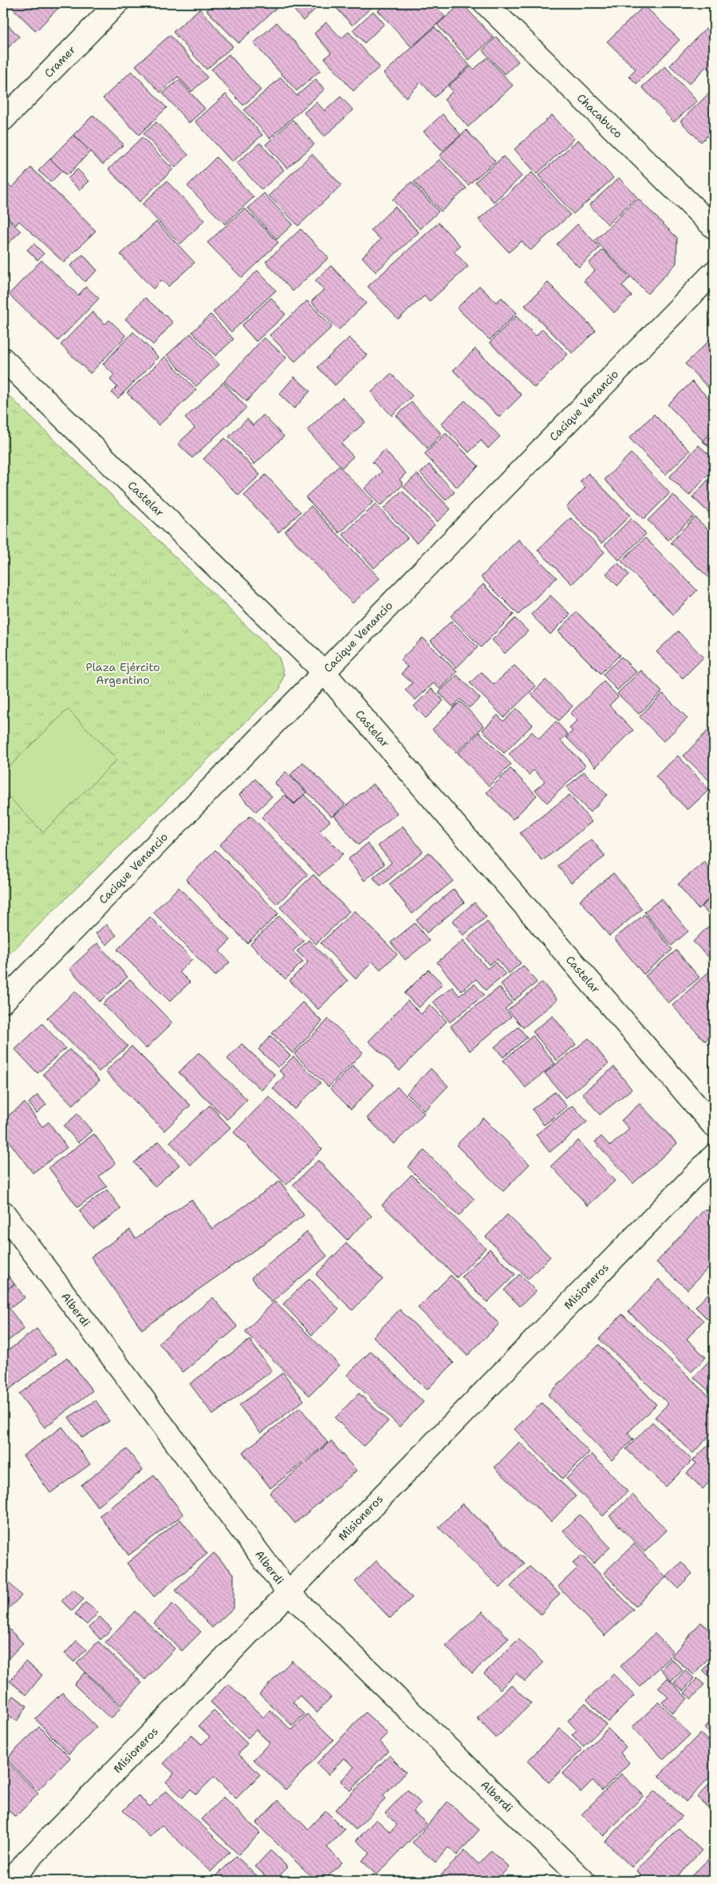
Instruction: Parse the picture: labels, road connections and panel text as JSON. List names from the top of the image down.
{
  "streets": {
    "street": [
      "Cramer",
      "Chacabuco",
      "Cacique Venancio",
      "Castelar",
      "Misioneros",
      "Alberdi"
    ]
  },
  "crossings": [
    ["Cacique Venancio", "Castelar"],
    ["Misioneros", "Alberdi"]
  ],
  "parks": ["Plaza Ejército Argentino"]
}
